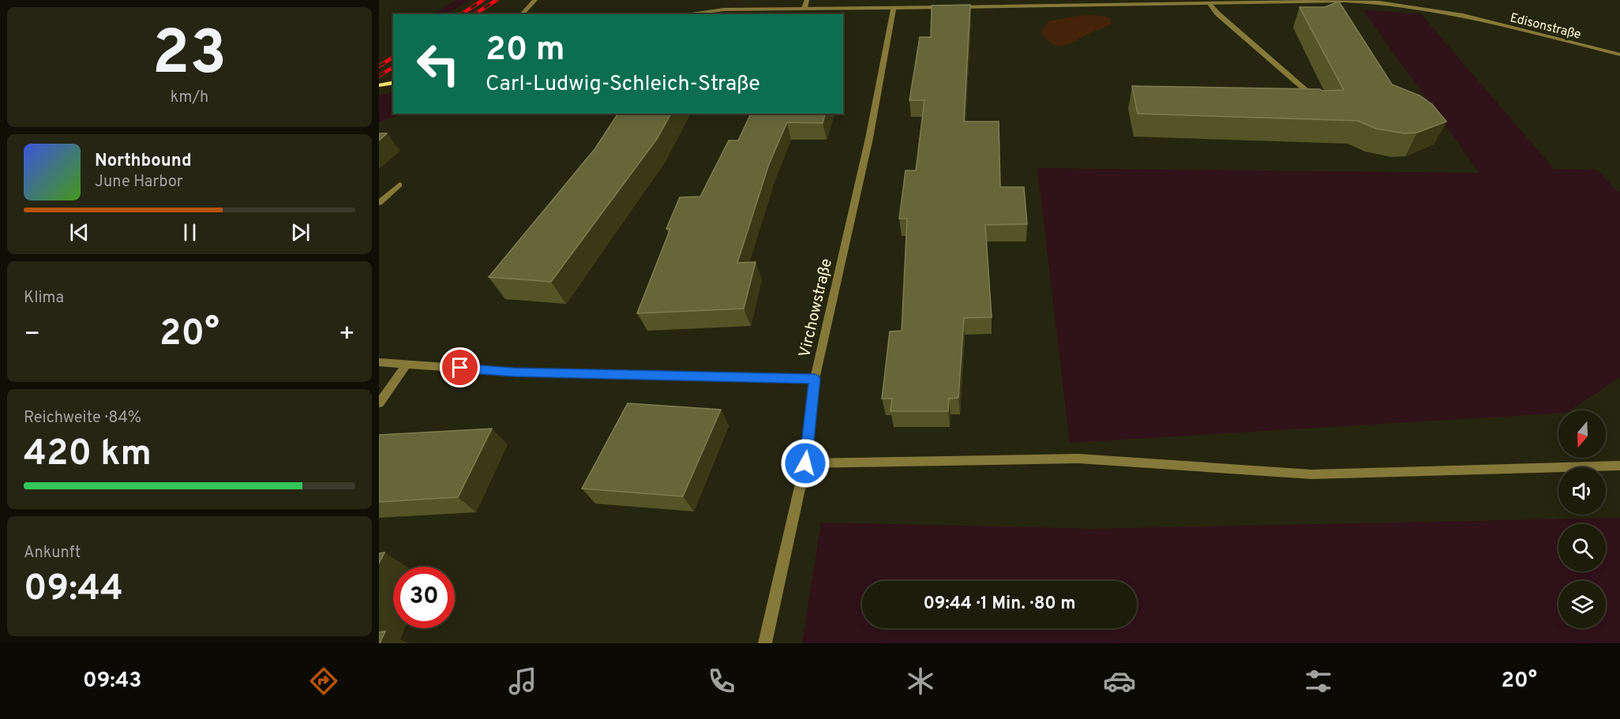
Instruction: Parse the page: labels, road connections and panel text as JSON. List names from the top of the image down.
{
  "streets": {
    "street": ["Edisonstraße", "Virchowstraße"]
  },
  "crossings": [
    ["Edisonstraße", "Virchowstraße"]
  ],
  "north": "bottom",
  "page": {
    "tile": [
      ["23", "km/h"],
      "Klima",
      ["Reichweite · 84%", "420 km"],
      ["Ankunft", "09:44"]
    ],
    "turn": ["20 m", "Carl-Ludwig-Schleich-Straße"],
    "song": ["Northbound", "June Harbor"],
    "heat": ["−", "20°", "+"],
    "limit": "30",
    "trip": "09:44 · 1 Min. · 80 m",
    "tabs": ["09:43", "20°"]
  }
}
